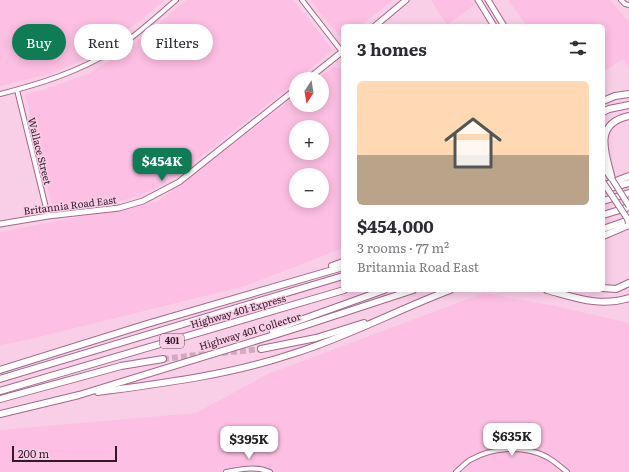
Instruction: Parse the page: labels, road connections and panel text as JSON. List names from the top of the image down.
{
  "streets": {
    "highway": ["Highway 401 Express", "Highway 401 Collector", "401"],
    "main road": ["Britannia Road East"],
    "street": ["Wallace Street"]
  },
  "crossings": [
    ["Wallace Street", "Britannia Road East"]
  ],
  "scale_bar": "200 m",
  "north": "bottom",
  "page": {
    "chip": ["Buy", "Rent", "Filters"],
    "heading": "3 homes",
    "map_buttons": ["+", "−"],
    "list": [
      {
        "name": "$454,000",
        "note": "3 rooms · 77 m² · Britannia Road East"
      }
    ],
    "price": ["$454K", "$635K", "$395K"],
    "scale": "200 m"
  }
}
